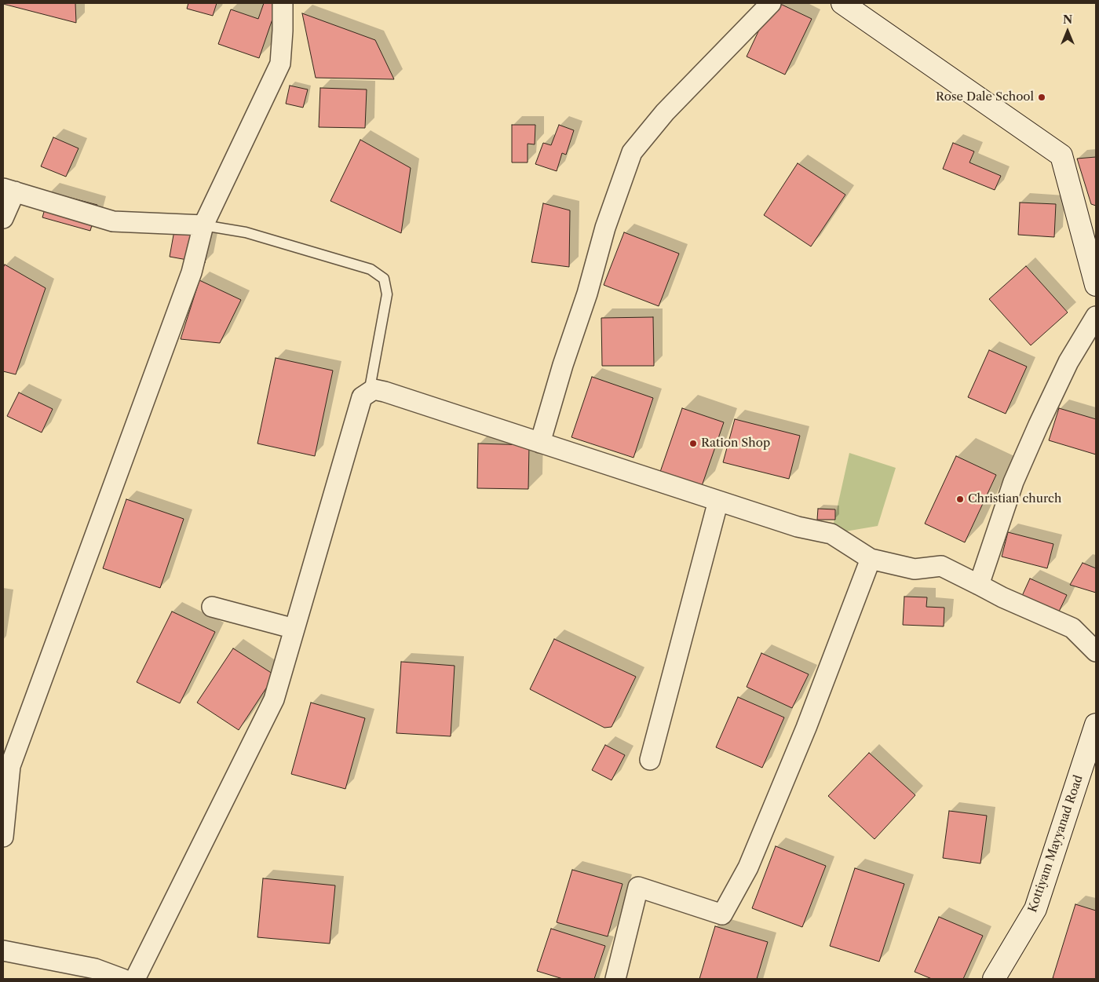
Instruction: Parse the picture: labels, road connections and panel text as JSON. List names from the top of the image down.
{
  "streets": {
    "main road": ["Kottiyam Mayyanad Road"]
  },
  "places": ["Rose Dale School", "Ration Shop", "Christian church"],
  "north": "top"
}
